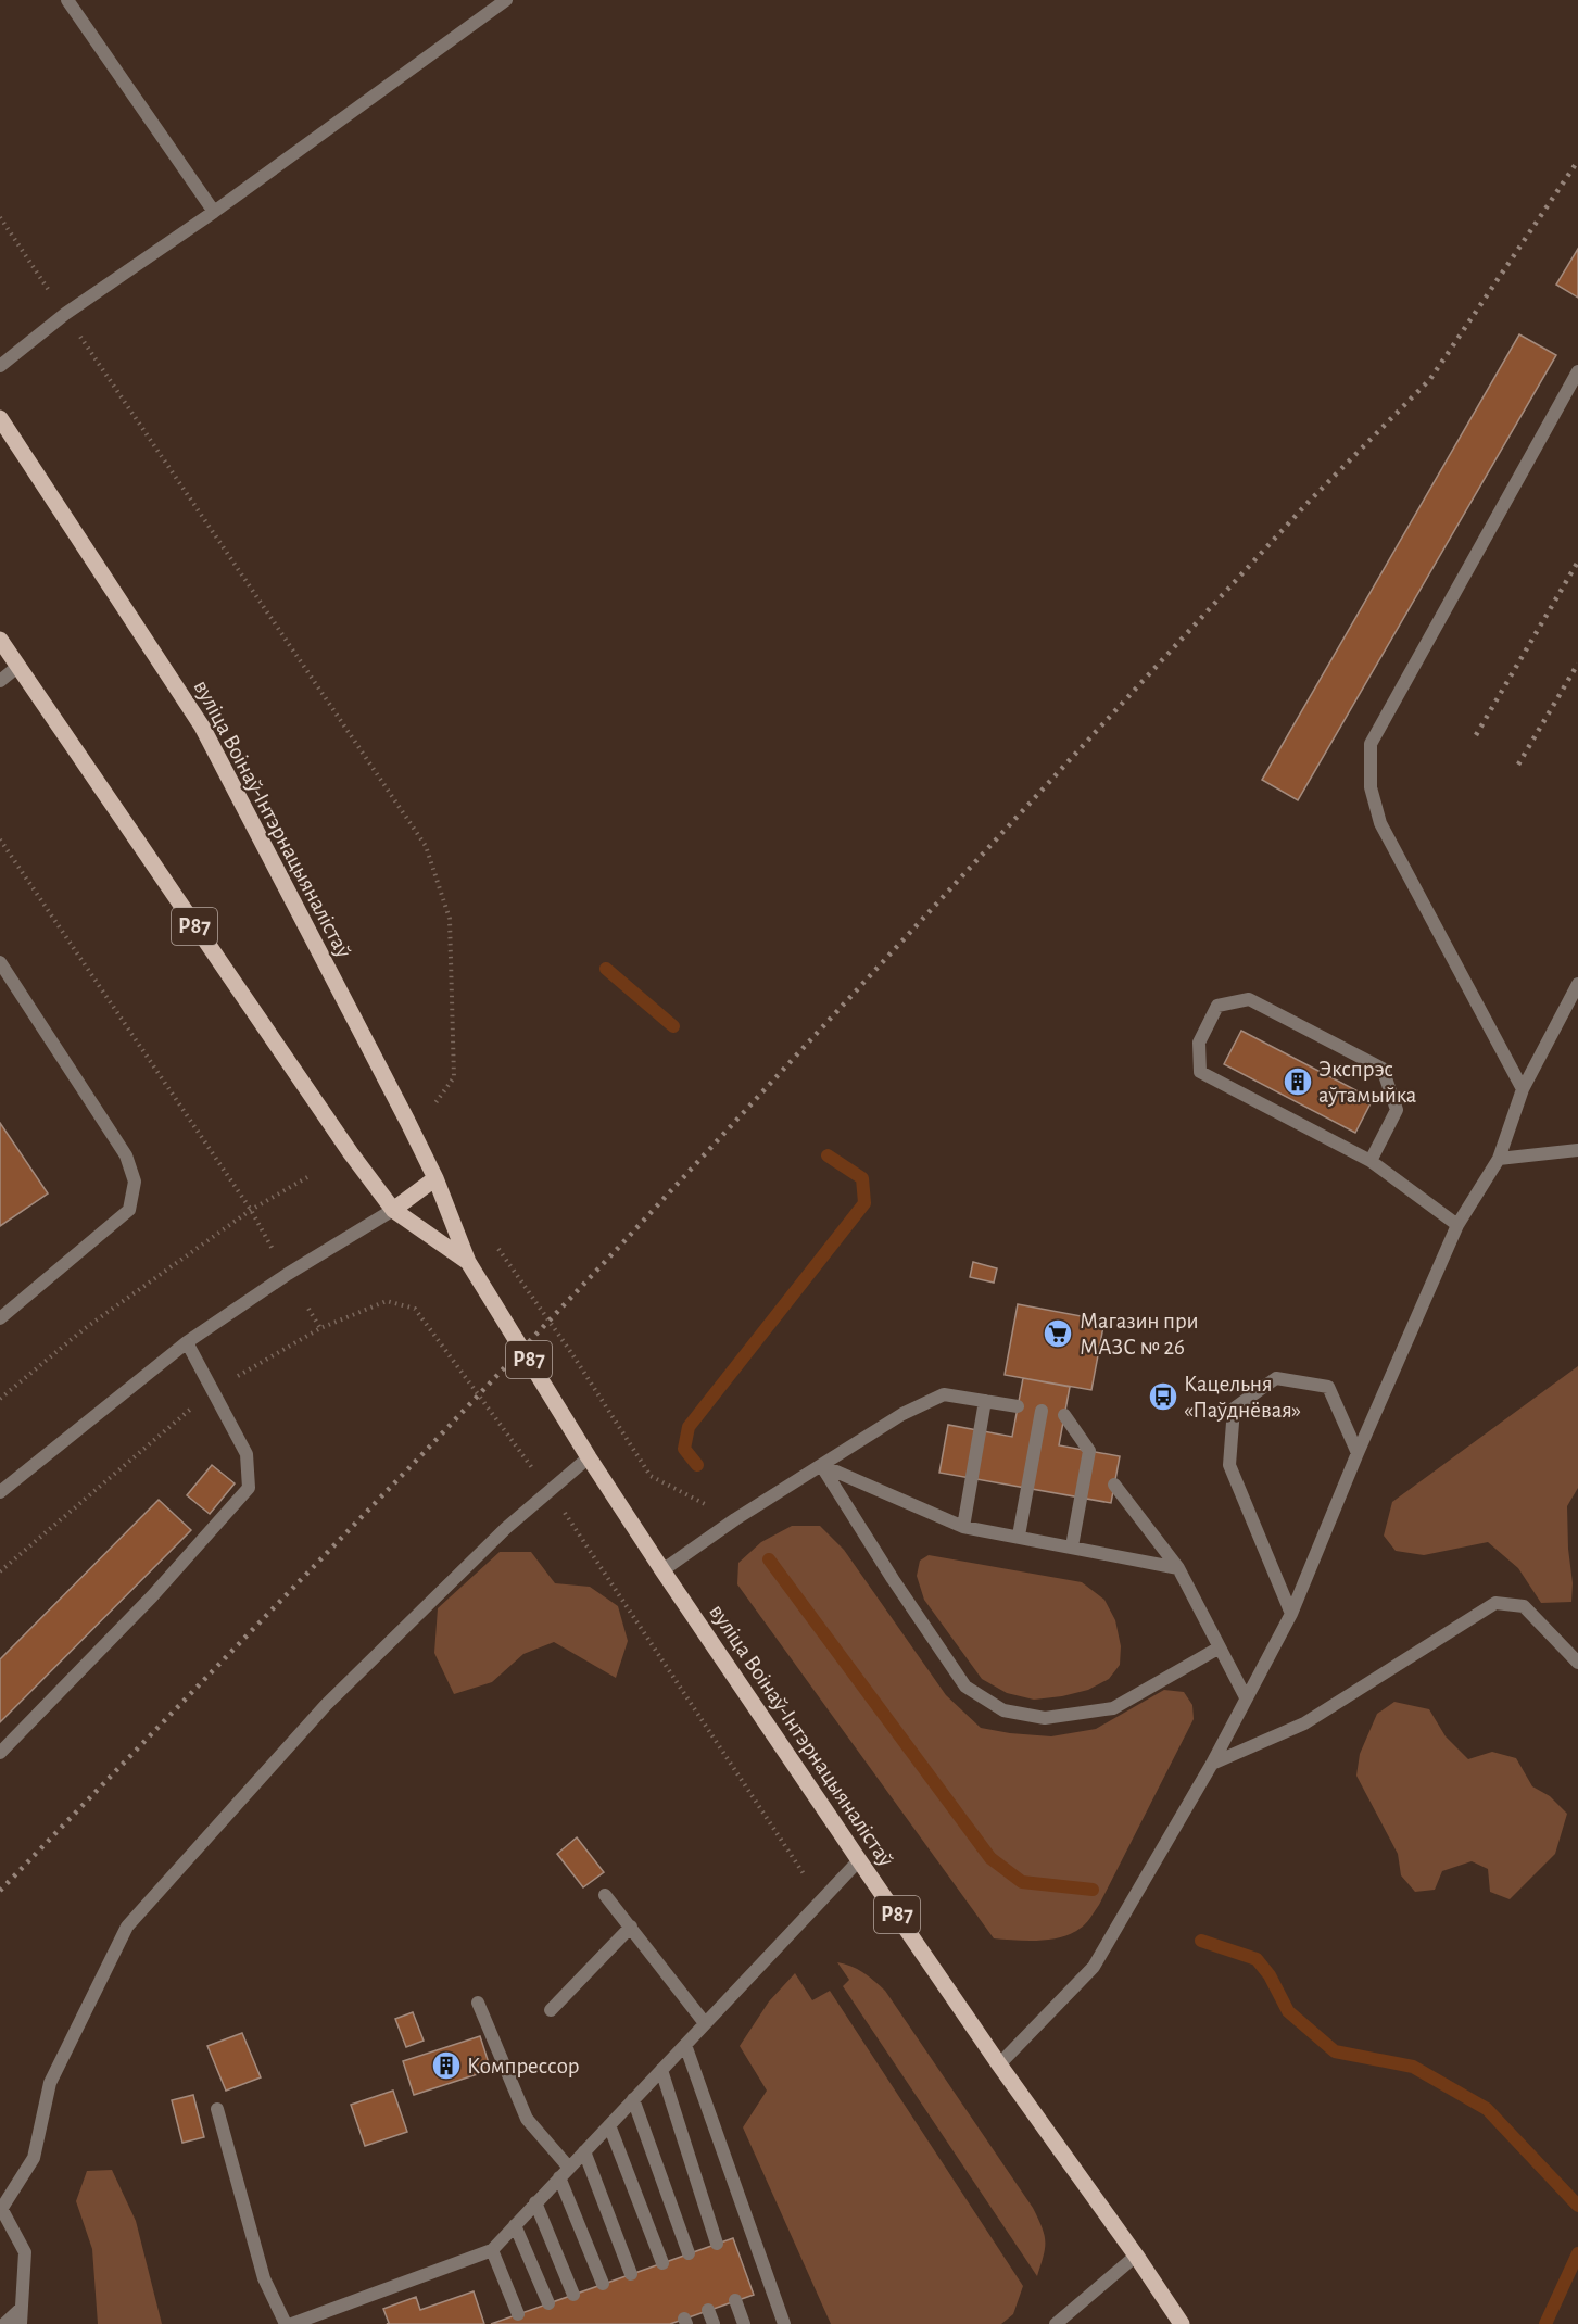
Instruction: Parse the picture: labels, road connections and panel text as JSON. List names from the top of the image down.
{
  "streets": {
    "main road": ["вуліца Воінаў-Інтэрнацыяналістаў", "Р87"]
  },
  "crossings": [
    ["вуліца Воінаў-Інтэрнацыяналістаў", "Р87"]
  ],
  "places": {
    "building": ["Экспрэс аўтамыйка", "Компрессор"],
    "supermarket": ["Магазин при МАЗС № 26"],
    "bus stop": ["Кацельня «Паўднёвая»"]
  }
}
